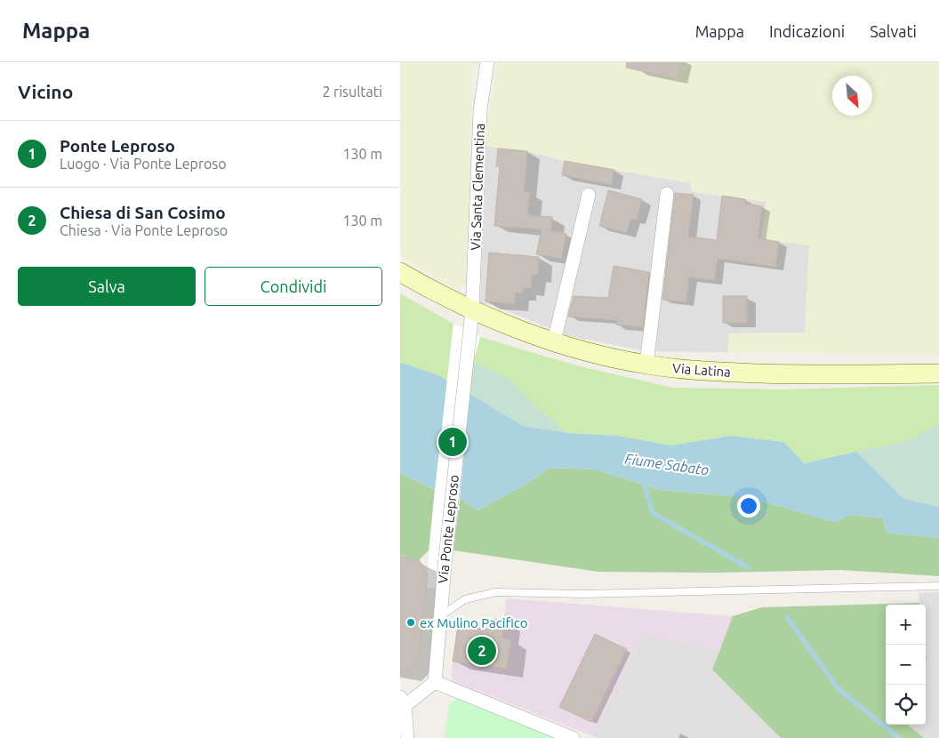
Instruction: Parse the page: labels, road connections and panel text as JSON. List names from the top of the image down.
{
  "streets": {
    "street": ["Via Santa Clementina", "Via Latina", "Via Ponte Leproso"]
  },
  "crossings": [
    ["Via Santa Clementina", "Via Latina"],
    ["Via Santa Clementina", "Via Ponte Leproso"]
  ],
  "water": ["Fiume Sabato"],
  "places": ["ex Mulino Pacifico"],
  "north": "bottom right",
  "page": {
    "header": "Mappa",
    "nav": ["Mappa", "Indicazioni", "Salvati"],
    "heading": ["Vicino", "2 risultati"],
    "list": [
      {
        "mark": "1",
        "name": "Ponte Leproso",
        "note": "Luogo · Via Ponte Leproso",
        "value": "130 m"
      },
      {
        "mark": "2",
        "name": "Chiesa di San Cosimo",
        "note": "Chiesa · Via Ponte Leproso",
        "value": "130 m"
      }
    ],
    "buttons": ["Salva", "Condividi"],
    "pins": ["1", "2"],
    "map_buttons": ["+", "−"]
  }
}
